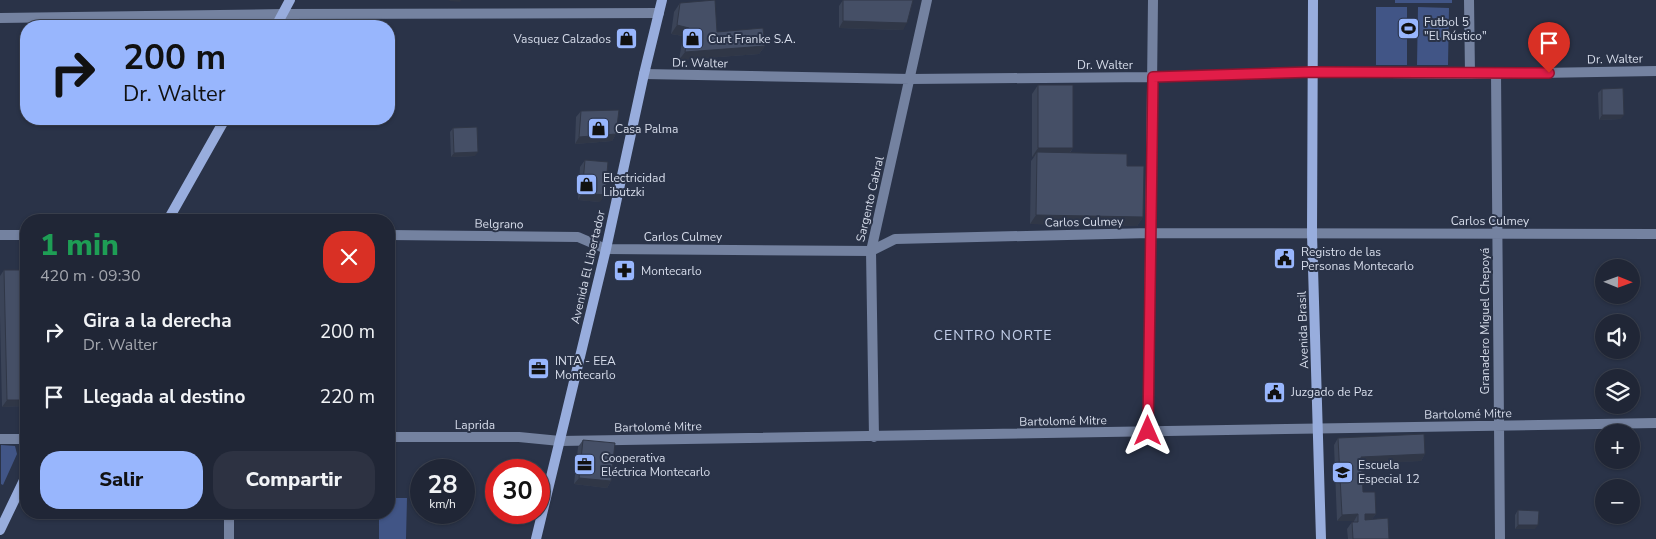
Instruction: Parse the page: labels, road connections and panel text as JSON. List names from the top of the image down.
{
  "streets": {
    "main road": ["Avenida El Libertador", "Avenida Brasil"],
    "street": [
      "Dr. Walter",
      "Sargento Cabral",
      "Carlos Culmey",
      "Belgrano",
      "Granadero Miguel Chepoyá",
      "Bartolomé Mitre",
      "Laprida"
    ]
  },
  "crossings": [
    ["Dr. Walter", "Sargento Cabral"],
    ["Dr. Walter", "Avenida El Libertador"],
    ["Dr. Walter", "Granadero Miguel Chepoyá"],
    ["Dr. Walter", "Avenida Brasil"],
    ["Sargento Cabral", "Carlos Culmey"],
    ["Sargento Cabral", "Bartolomé Mitre"],
    ["Carlos Culmey", "Belgrano"],
    ["Carlos Culmey", "Avenida El Libertador"],
    ["Carlos Culmey", "Granadero Miguel Chepoyá"],
    ["Carlos Culmey", "Avenida Brasil"],
    ["Belgrano", "Avenida El Libertador"],
    ["Avenida El Libertador", "Bartolomé Mitre"],
    ["Avenida El Libertador", "Laprida"],
    ["Granadero Miguel Chepoyá", "Bartolomé Mitre"],
    ["Avenida Brasil", "Bartolomé Mitre"],
    ["Bartolomé Mitre", "Laprida"]
  ],
  "districts": ["CENTRO NORTE"],
  "places": {
    "sports": ["Futbol 5 \"El Rústico\""],
    "shop": [
      "Vasquez Calzados",
      "Curt Franke S.A.",
      "Casa Palma",
      "Electricidad Libutzki"
    ],
    "public building": ["Registro de las Personas Montecarlo", "Juzgado de Paz"],
    "pharmacy": ["Montecarlo"],
    "office": ["INTA - EEA Montecarlo", "Cooperativa Eléctrica Montecarlo"],
    "school or university": ["Escuela Especial 12"]
  },
  "north": "right",
  "page": {
    "turn": ["200 m", "Dr. Walter"],
    "heading": ["1 min", "420 m · 09:30"],
    "map_buttons": ["+", "−"],
    "list": [
      {
        "name": "Gira a la derecha",
        "note": "Dr. Walter",
        "value": "200 m"
      },
      {
        "name": "Llegada al destino",
        "value": "220 m"
      }
    ],
    "buttons": ["Salir", "Compartir"],
    "speed": "28 km/h",
    "limit": "30"
  }
}
